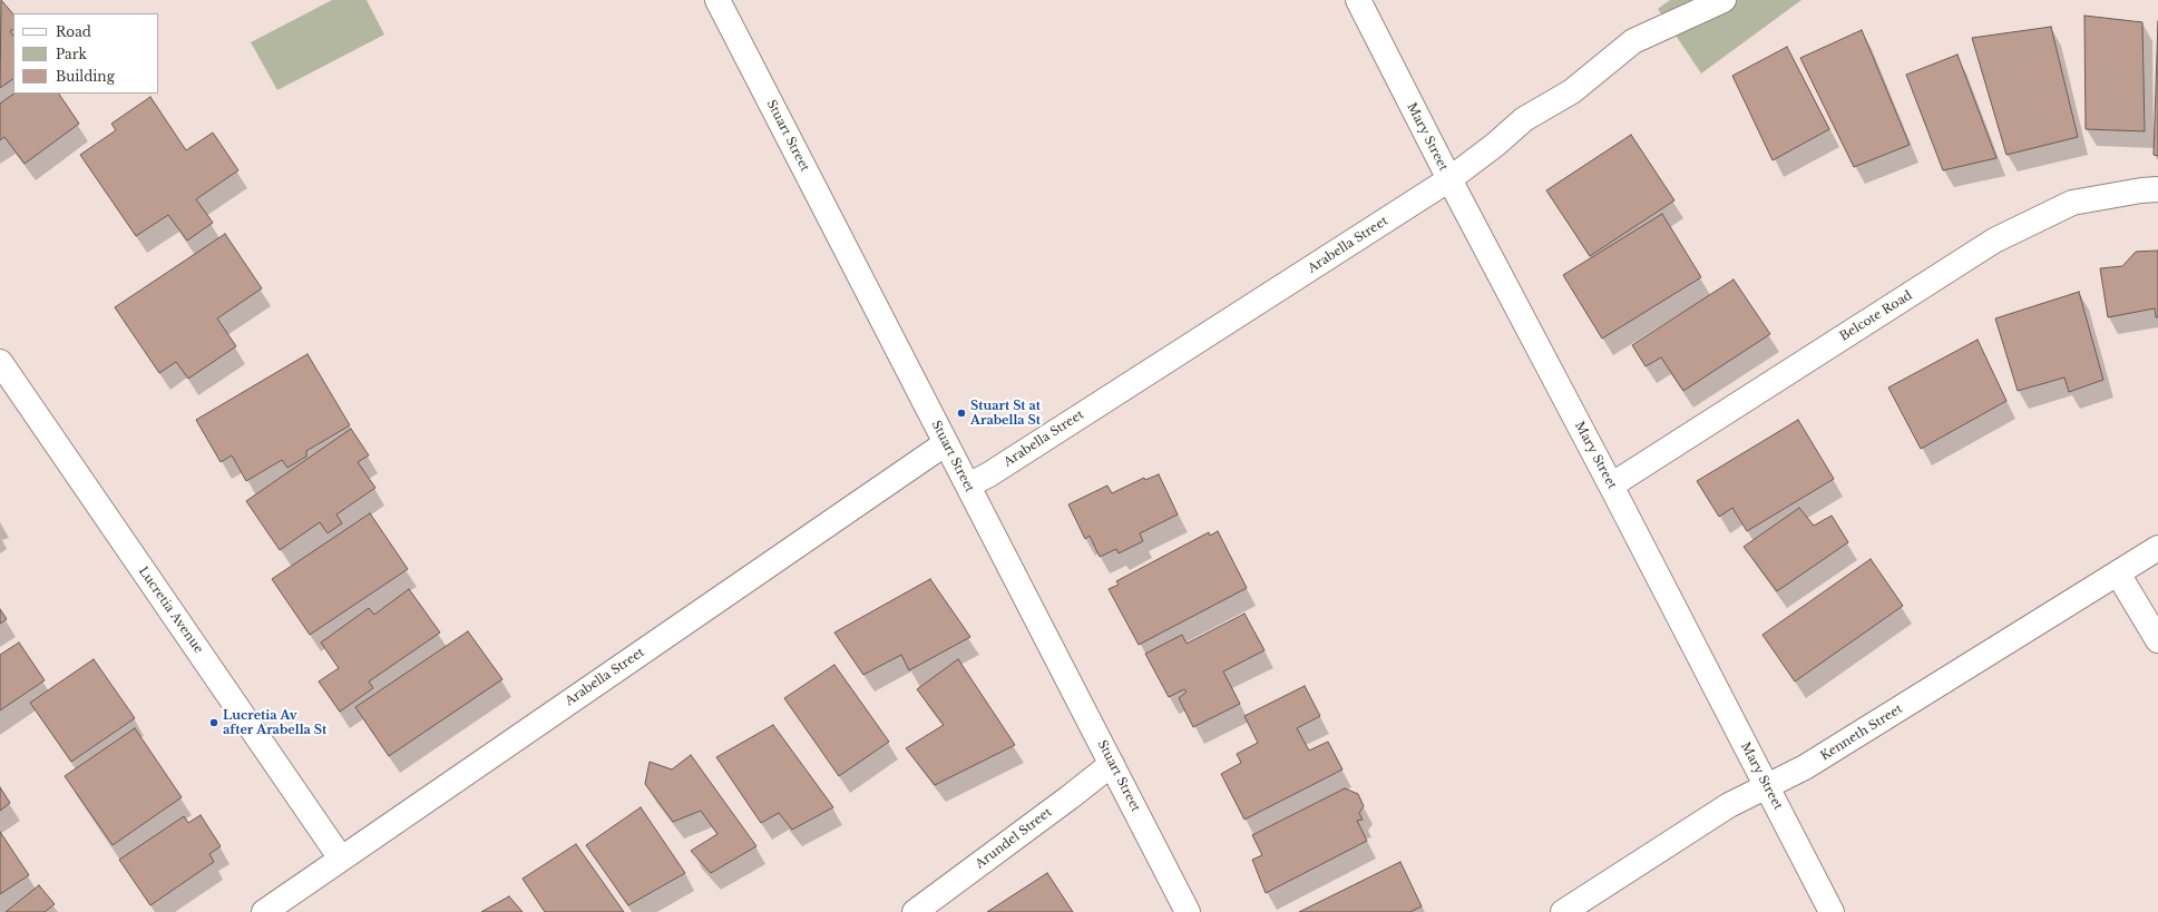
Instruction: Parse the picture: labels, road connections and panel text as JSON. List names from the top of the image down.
{
  "streets": {
    "street": [
      "Stuart Street",
      "Mary Street",
      "Arabella Street",
      "Belcote Road",
      "Lucretia Avenue",
      "Kenneth Street",
      "Arundel Street"
    ]
  },
  "crossings": [
    ["Stuart Street", "Arabella Street"],
    ["Stuart Street", "Arundel Street"],
    ["Mary Street", "Arabella Street"],
    ["Mary Street", "Belcote Road"],
    ["Mary Street", "Kenneth Street"],
    ["Arabella Street", "Lucretia Avenue"]
  ],
  "places": ["Stuart St at Arabella St", "Lucretia Av after Arabella St"],
  "legend": ["Road", "Park", "Building"]
}
